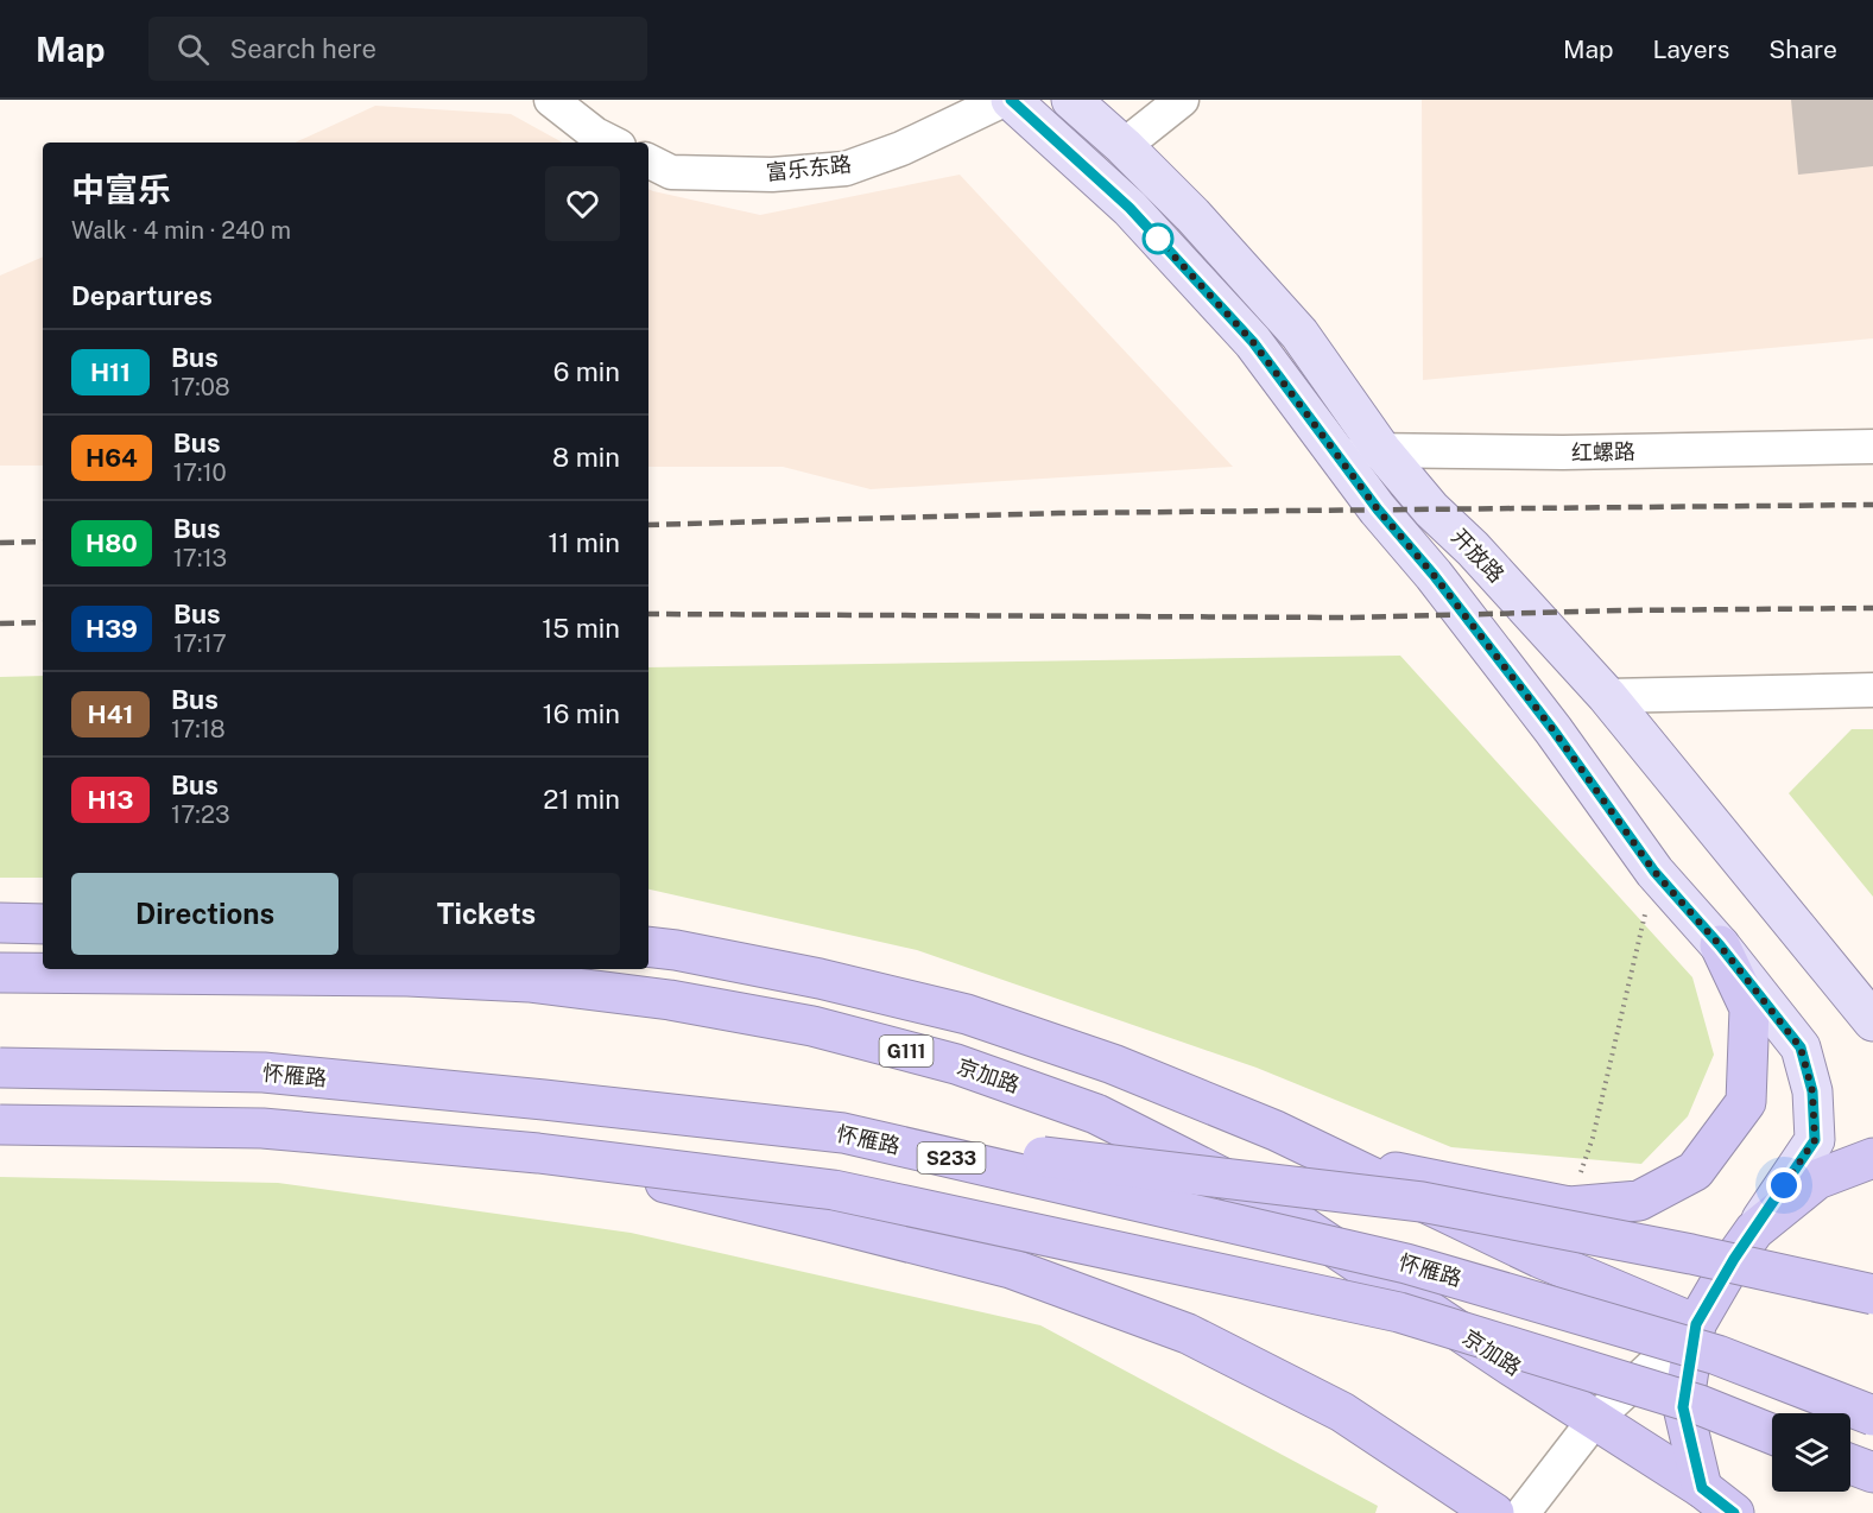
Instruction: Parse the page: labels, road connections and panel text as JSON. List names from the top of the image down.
{
  "streets": {
    "highway": [
      "G111",
      "怀雁路",
      "京加路",
      "S233"
    ],
    "main road": ["开放路"],
    "street": ["富乐东路", "红螺路"]
  },
  "crossings": [
    ["红螺路", "开放路"],
    ["G111", "京加路"]
  ],
  "lines": ["bus line H11"],
  "page": {
    "header": "Map",
    "search": "Search here",
    "nav": ["Map", "Layers", "Share"],
    "heading": [
      ["中富乐", "Walk · 4 min · 240 m"],
      "Departures"
    ],
    "list": [
      {
        "mark": "H11",
        "name": "Bus",
        "note": "17:08",
        "value": "6 min"
      },
      {
        "mark": "H64",
        "name": "Bus",
        "note": "17:10",
        "value": "8 min"
      },
      {
        "mark": "H80",
        "name": "Bus",
        "note": "17:13",
        "value": "11 min"
      },
      {
        "mark": "H39",
        "name": "Bus",
        "note": "17:17",
        "value": "15 min"
      },
      {
        "mark": "H41",
        "name": "Bus",
        "note": "17:18",
        "value": "16 min"
      },
      {
        "mark": "H13",
        "name": "Bus",
        "note": "17:23",
        "value": "21 min"
      }
    ],
    "buttons": ["Directions", "Tickets"]
  }
}
